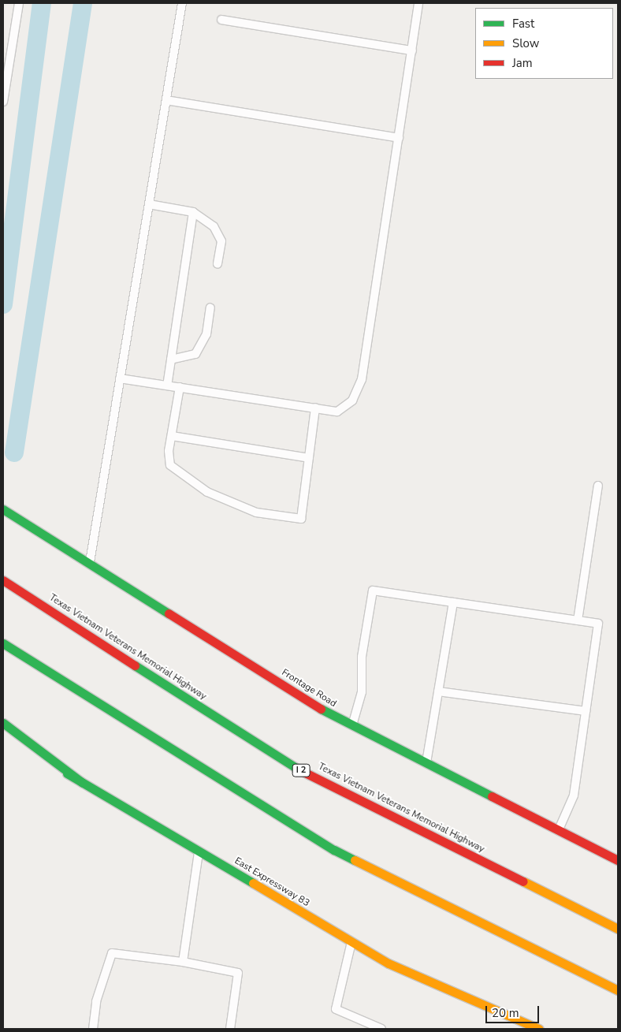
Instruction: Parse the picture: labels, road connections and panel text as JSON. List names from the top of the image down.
{
  "streets": {
    "main road": [
      "Texas Vietnam Veterans Memorial Highway",
      "Frontage Road",
      "I 2",
      "East Expressway 83"
    ]
  },
  "legend": ["Fast", "Slow", "Jam"],
  "scale_bar": "20 m"
}
